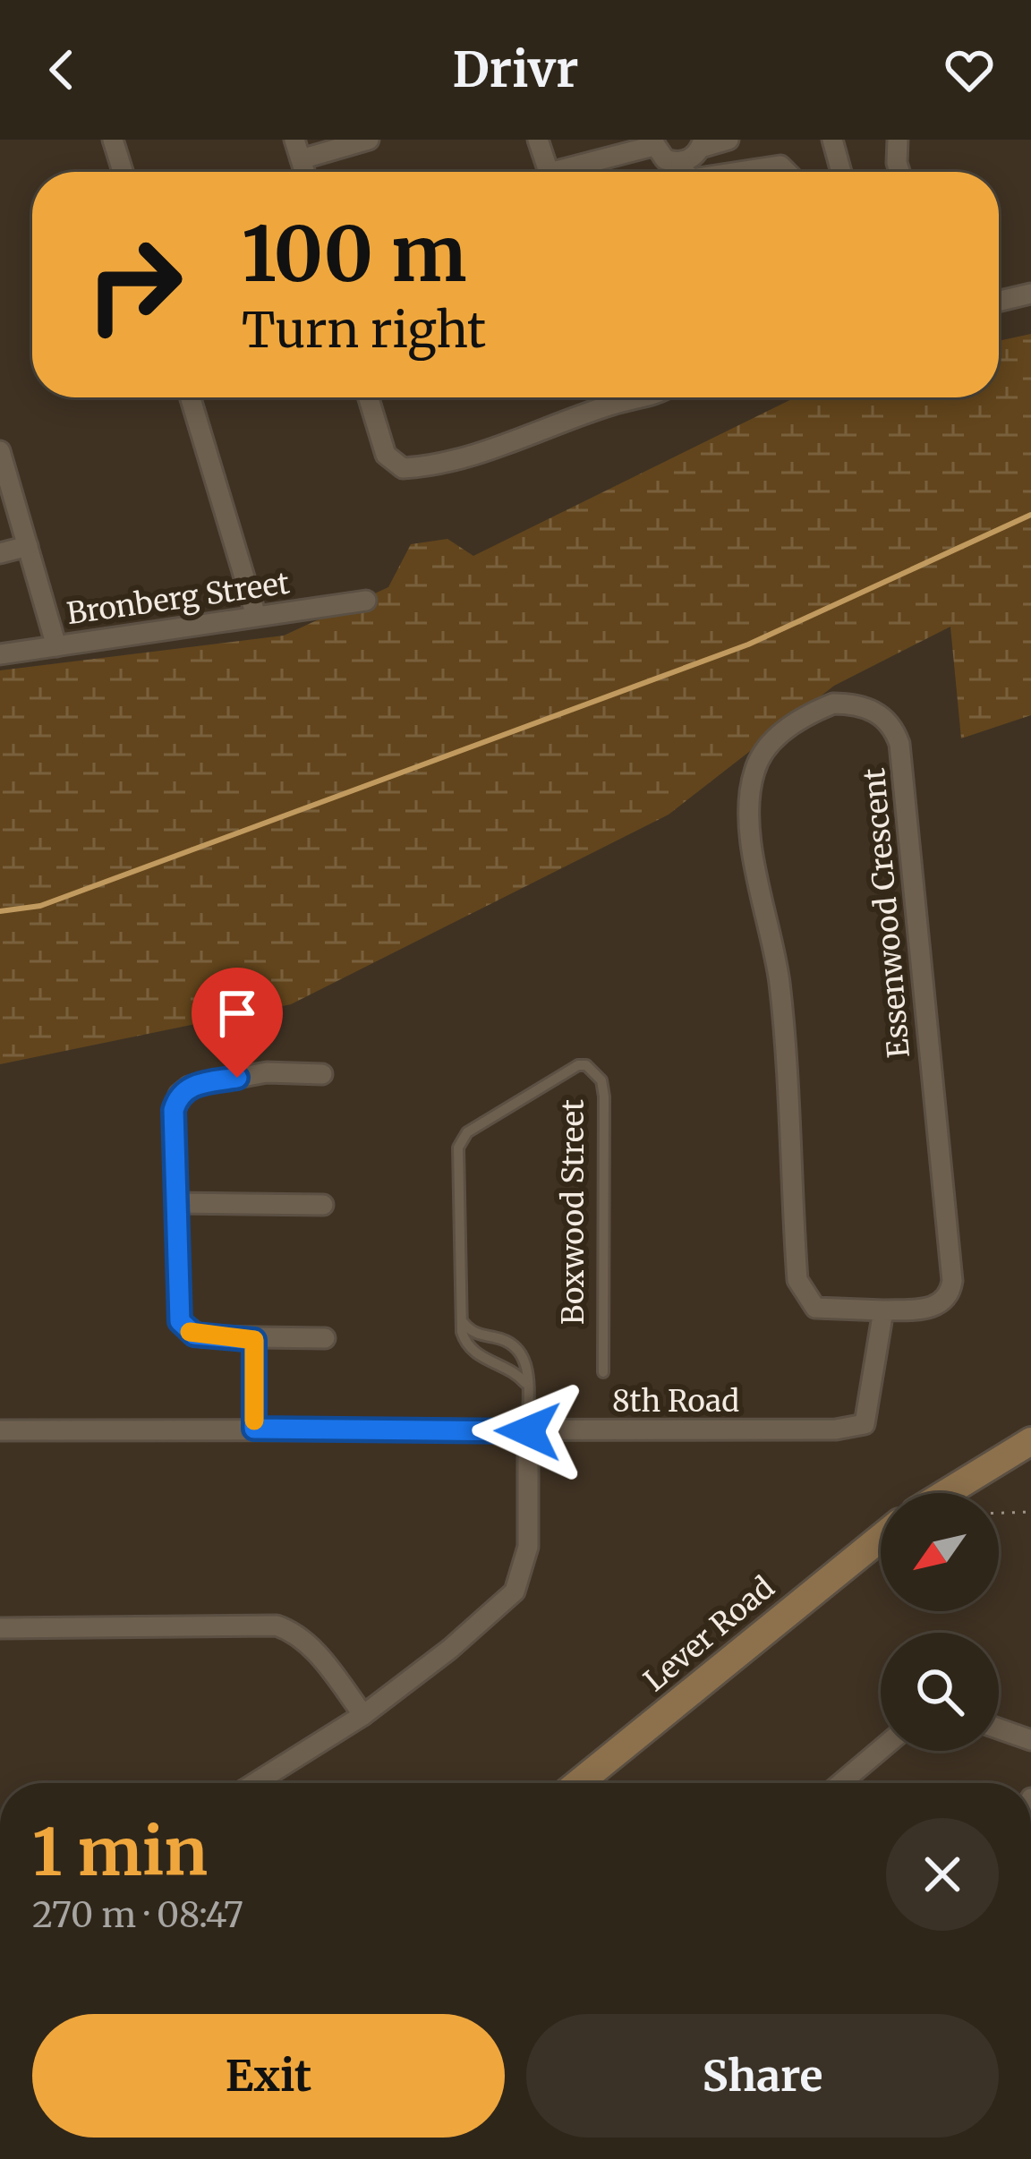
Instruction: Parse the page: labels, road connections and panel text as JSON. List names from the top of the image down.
{
  "streets": {
    "main road": ["Lever Road"],
    "street": [
      "Bronberg Street",
      "Essenwood Crescent",
      "Boxwood Street",
      "8th Road"
    ]
  },
  "crossings": [
    ["Essenwood Crescent", "8th Road"],
    ["Boxwood Street", "8th Road"]
  ],
  "north": "bottom left",
  "page": {
    "header": "Drivr",
    "turn": ["100 m", "Turn right"],
    "heading": ["1 min", "270 m · 08:47"],
    "buttons": ["Exit", "Share"]
  }
}
